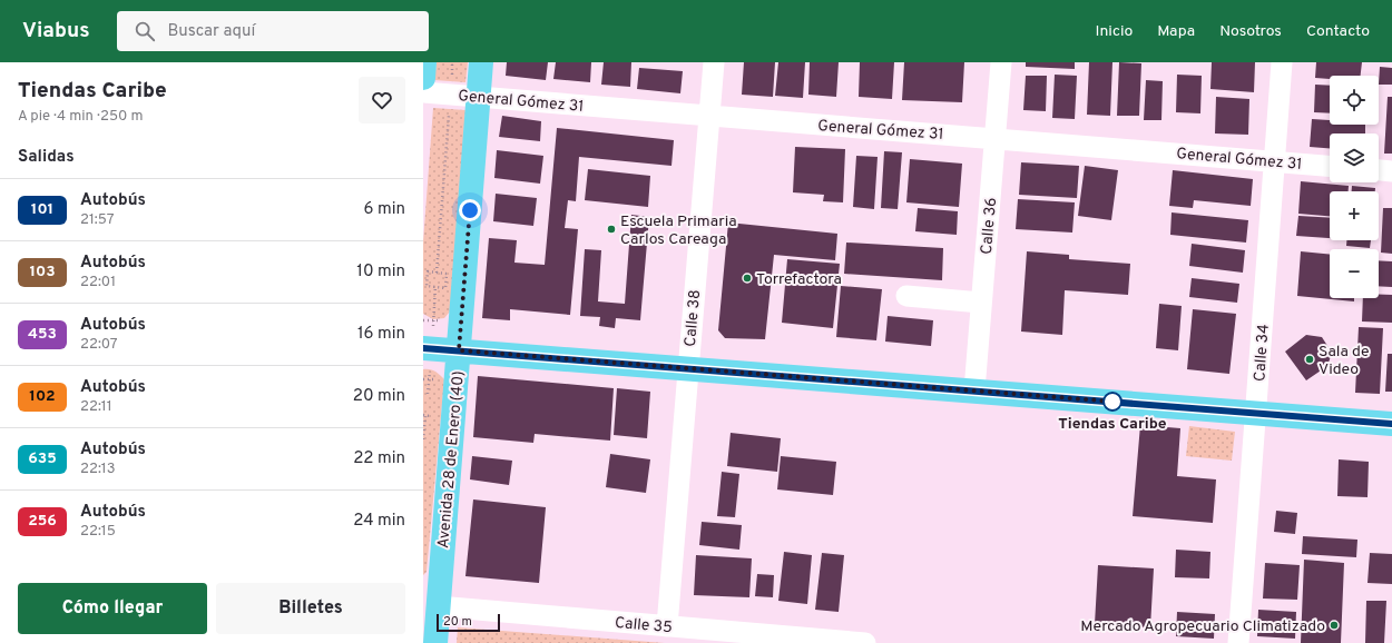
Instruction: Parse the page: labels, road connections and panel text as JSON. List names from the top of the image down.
{
  "streets": {
    "main road": ["Avenida 28 de Enero (40)"],
    "street": [
      "General Gómez 31",
      "Calle 36",
      "Calle 38",
      "Calle 34",
      "Calle 35"
    ]
  },
  "crossings": [
    ["General Gómez 31", "Calle 36"],
    ["General Gómez 31", "Calle 38"],
    ["General Gómez 31", "Calle 34"],
    ["General Gómez 31", "Avenida 28 de Enero (40)"],
    ["Calle 38", "Calle 35"],
    ["Avenida 28 de Enero (40)", "Calle 35"]
  ],
  "places": [
    "Escuela Primaria Carlos Careaga",
    "Torrefactora",
    "Sala de Video",
    "Tiendas Caribe",
    "Mercado Agropecuario Climatizado"
  ],
  "lines": ["bus line 101"],
  "scale_bar": "20 m",
  "page": {
    "header": "Viabus",
    "search": "Buscar aquí",
    "nav": [
      "Inicio",
      "Mapa",
      "Nosotros",
      "Contacto"
    ],
    "heading": [
      ["Tiendas Caribe", "A pie · 4 min · 250 m"],
      "Salidas"
    ],
    "map_buttons": ["+", "−"],
    "list": [
      {
        "mark": "101",
        "name": "Autobús",
        "note": "21:57",
        "value": "6 min"
      },
      {
        "mark": "103",
        "name": "Autobús",
        "note": "22:01",
        "value": "10 min"
      },
      {
        "mark": "453",
        "name": "Autobús",
        "note": "22:07",
        "value": "16 min"
      },
      {
        "mark": "102",
        "name": "Autobús",
        "note": "22:11",
        "value": "20 min"
      },
      {
        "mark": "635",
        "name": "Autobús",
        "note": "22:13",
        "value": "22 min"
      },
      {
        "mark": "256",
        "name": "Autobús",
        "note": "22:15",
        "value": "24 min"
      }
    ],
    "buttons": ["Cómo llegar", "Billetes"],
    "scale": "20 m"
  }
}
